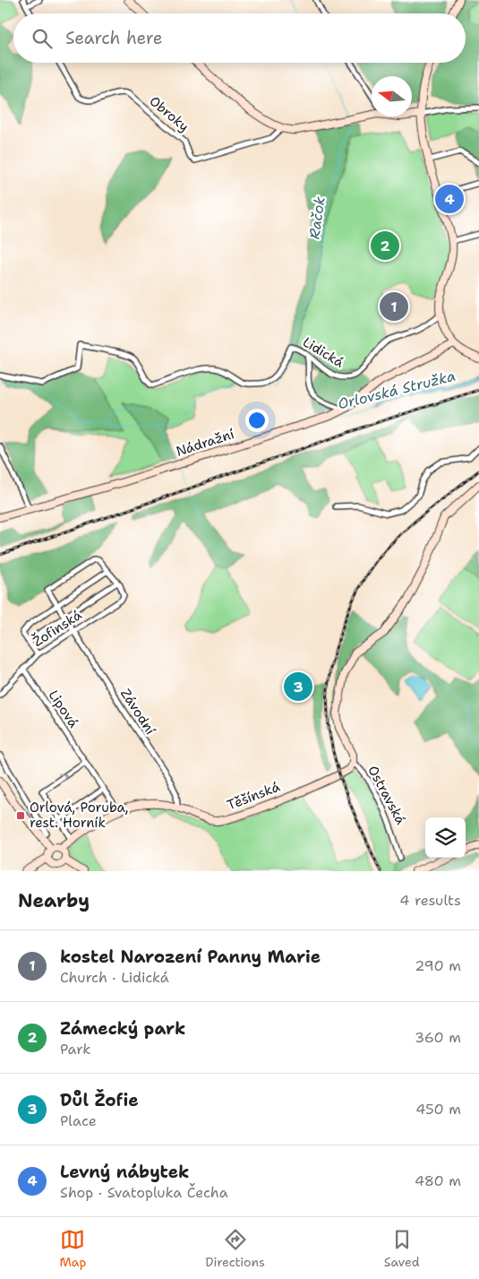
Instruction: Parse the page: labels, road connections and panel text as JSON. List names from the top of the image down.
{
  "streets": {
    "street": [
      "Obroky",
      "Lidická",
      "Nádražní",
      "Žofinská",
      "Lipová",
      "Závodní",
      "Ostravská",
      "Těšínská"
    ]
  },
  "crossings": [
    ["Žofinská", "Lipová"],
    ["Žofinská", "Závodní"],
    ["Lipová", "Těšínská"],
    ["Závodní", "Těšínská"],
    ["Ostravská", "Těšínská"]
  ],
  "water": ["Račok", "Orlovská Stružka"],
  "places": {
    "transit": ["Orlová, Poruba, rest. Horník"]
  },
  "north": "left",
  "page": {
    "search": "Search here",
    "pins": [
      "4",
      "2",
      "1",
      "3"
    ],
    "heading": ["Nearby", "4 results"],
    "list": [
      {
        "mark": "1",
        "name": "kostel Narození Panny Marie",
        "note": "Church · Lidická",
        "value": "290 m"
      },
      {
        "mark": "2",
        "name": "Zámecký park",
        "note": "Park",
        "value": "360 m"
      },
      {
        "mark": "3",
        "name": "Důl Žofie",
        "note": "Place",
        "value": "450 m"
      },
      {
        "mark": "4",
        "name": "Levný nábytek",
        "note": "Shop · Svatopluka Čecha",
        "value": "480 m"
      }
    ],
    "nav": ["Map", "Directions", "Saved"]
  }
}
